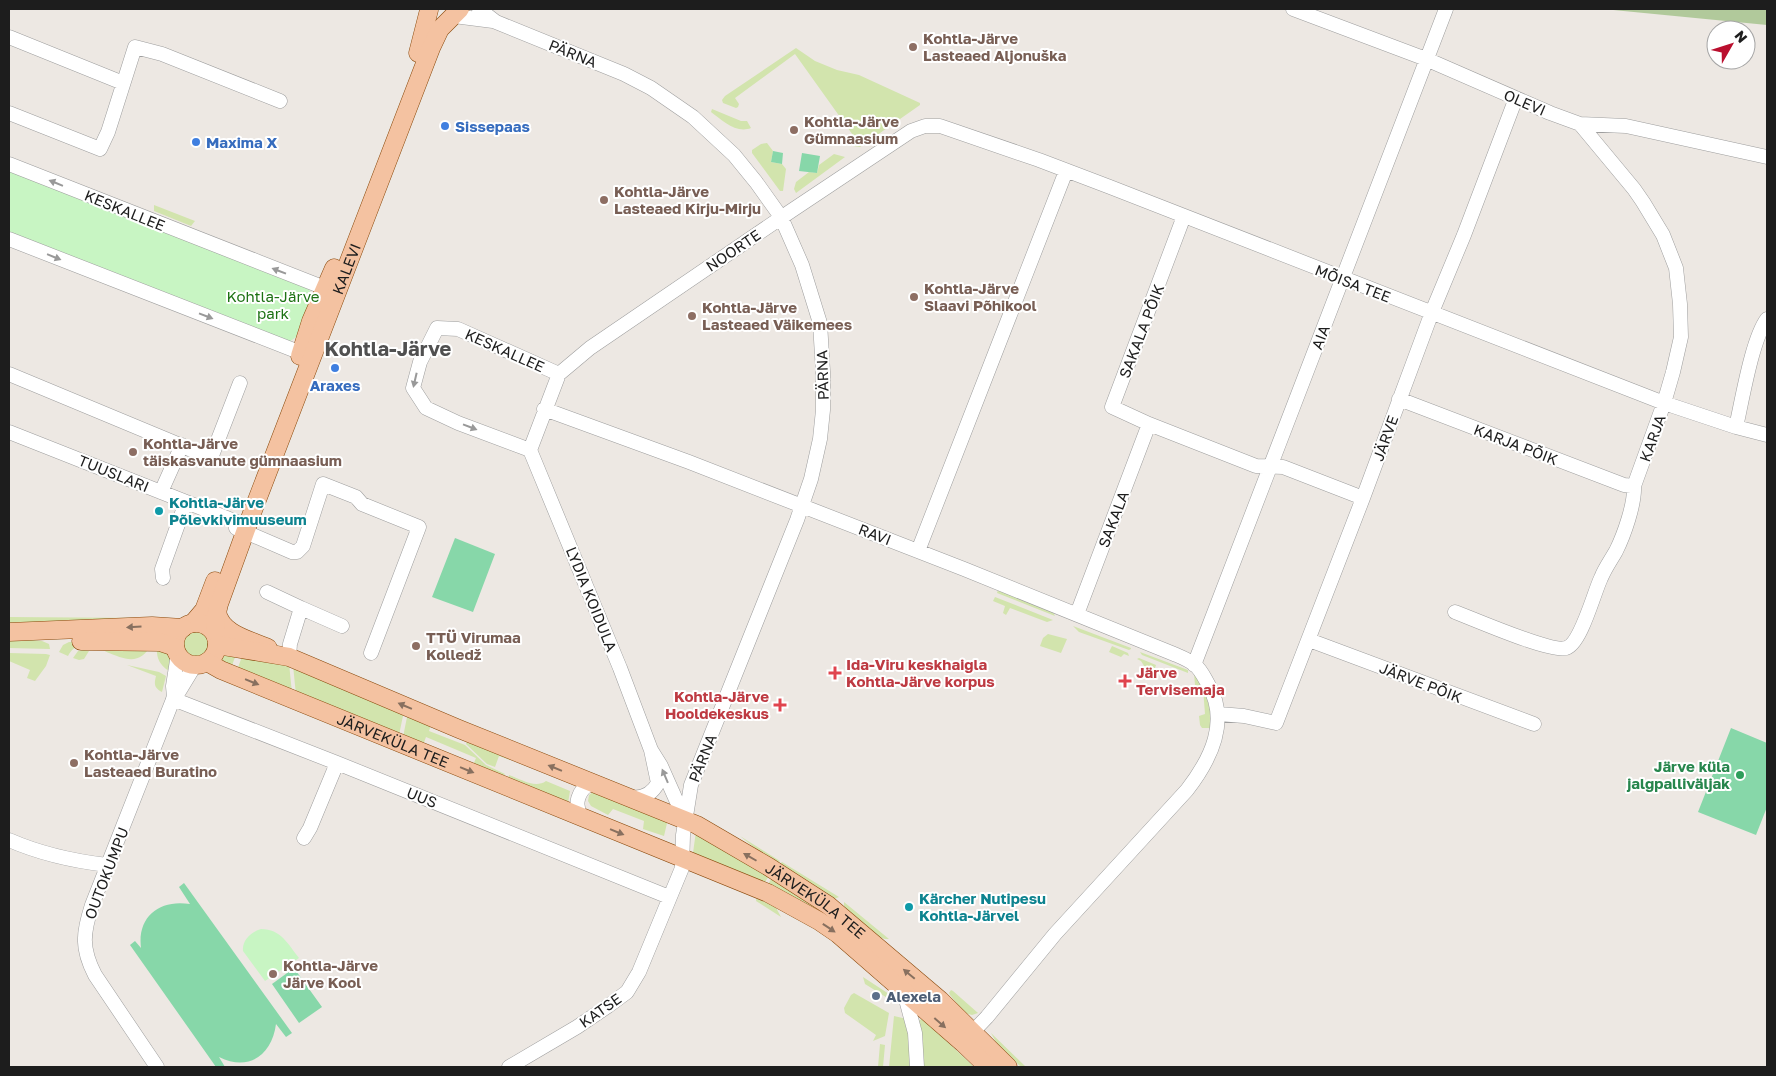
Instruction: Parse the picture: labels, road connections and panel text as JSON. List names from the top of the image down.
{
  "streets": {
    "main road": ["KALEVI", "JÄRVEKÜLA TEE"],
    "street": [
      "PÄRNA",
      "OLEVI",
      "KESKALLEE",
      "NOORTE",
      "MÕISA TEE",
      "SAKALA PÕIK",
      "AIA",
      "JÄRVE",
      "KARJA",
      "KARJA PÕIK",
      "TUUSLARI",
      "SAKALA",
      "RAVI",
      "LYDIA KOIDULA",
      "JÄRVE PÕIK",
      "UUS",
      "OUTOKUMPU",
      "KATSE"
    ]
  },
  "crossings": [
    ["PÄRNA", "NOORTE"],
    ["PÄRNA", "KALEVI"],
    ["PÄRNA", "RAVI"],
    ["PÄRNA", "LYDIA KOIDULA"],
    ["PÄRNA", "JÄRVEKÜLA TEE"],
    ["PÄRNA", "KATSE"],
    ["OLEVI", "AIA"],
    ["OLEVI", "JÄRVE"],
    ["OLEVI", "KARJA"],
    ["KESKALLEE", "NOORTE"],
    ["KESKALLEE", "KALEVI"],
    ["KESKALLEE", "RAVI"],
    ["KESKALLEE", "LYDIA KOIDULA"],
    ["NOORTE", "MÕISA TEE"],
    ["KALEVI", "TUUSLARI"],
    ["KALEVI", "JÄRVEKÜLA TEE"],
    ["KALEVI", "OUTOKUMPU"],
    ["MÕISA TEE", "SAKALA PÕIK"],
    ["MÕISA TEE", "AIA"],
    ["MÕISA TEE", "JÄRVE"],
    ["MÕISA TEE", "KARJA"],
    ["SAKALA PÕIK", "SAKALA"],
    ["AIA", "RAVI"],
    ["JÄRVE", "KARJA PÕIK"],
    ["JÄRVE", "JÄRVE PÕIK"],
    ["KARJA", "KARJA PÕIK"],
    ["SAKALA", "RAVI"],
    ["LYDIA KOIDULA", "JÄRVEKÜLA TEE"],
    ["JÄRVEKÜLA TEE", "OUTOKUMPU"],
    ["JÄRVEKÜLA TEE", "KATSE"],
    ["UUS", "OUTOKUMPU"],
    ["UUS", "KATSE"]
  ],
  "districts": ["Kohtla-Järve"],
  "parks": ["Kohtla-Järve park"],
  "places": {
    "other": [
      "Kohtla-Järve Lasteaed Aljonuška",
      "Sissepaas",
      "Kohtla-Järve Gümnaasium",
      "Maxima X",
      "Kohtla-Järve Lasteaed Kirju-Mirju",
      "Kohtla-Järve Slaavi Põhikool",
      "Kohtla-Järve Lasteaed Väikemees",
      "Araxes",
      "Kohtla-Järve täiskasvanute gümnaasium",
      "Kohtla-Järve Põlevkivimuuseum",
      "TTÜ Virumaa Kolledž",
      "Kohtla-Järve Lasteaed Buratino",
      "Järve küla jalgpalliväljak",
      "Kärcher Nutipesu Kohtla-Järvel",
      "Kohtla-Järve Järve Kool",
      "Alexela"
    ],
    "health": ["Ida-Viru keskhaigla Kohtla-Järve korpus", "Järve Tervisemaja", "Kohtla-Järve Hooldekeskus"]
  },
  "north": "top right"
}
